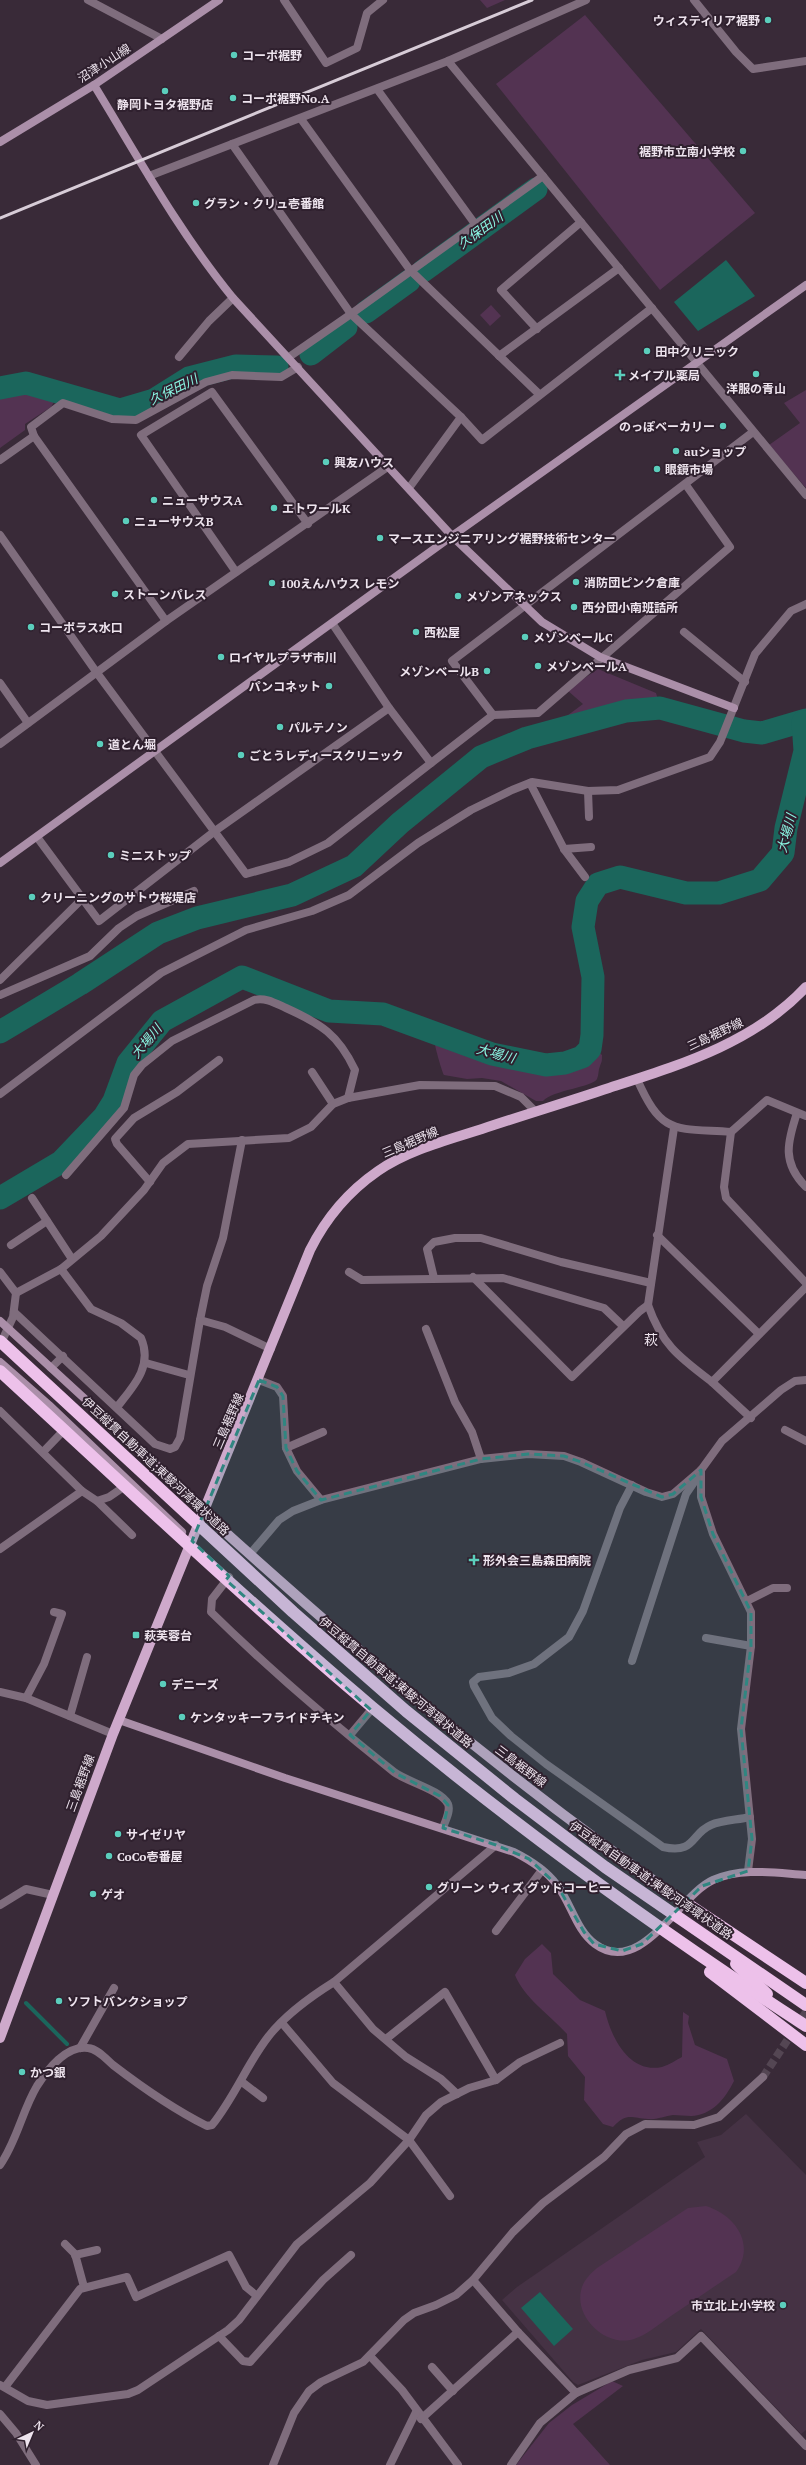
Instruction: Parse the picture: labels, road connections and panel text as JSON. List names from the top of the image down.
{
  "streets": {
    "highway": ["伊豆縦貫自動車道;東駿河湾環状道路"],
    "main road": ["三島裾野線"],
    "street": ["沼津小山線"]
  },
  "districts": ["萩"],
  "water": ["久保田川", "大場川"],
  "places": {
    "other": [
      "ウィスティリア裾野",
      "コーポ裾野",
      "静岡トヨタ裾野店",
      "コーポ裾野No.A",
      "裾野市立南小学校",
      "グラン・クリュ壱番館",
      "田中クリニック",
      "洋服の青山",
      "のっぽベーカリー",
      "auショップ",
      "興友ハウス",
      "眼鏡市場",
      "ニューサウスA",
      "エトワールK",
      "ニューサウスB",
      "マースエンジニアリング裾野技術センター",
      "消防団ピンク倉庫",
      "100えんハウス レモン",
      "ストーンパレス",
      "メゾンアネックス",
      "西分団小南班詰所",
      "コーポラス水口",
      "西松屋",
      "メゾンベールC",
      "ロイヤルプラザ市川",
      "メゾンベールA",
      "メゾンベールB",
      "パンコネット",
      "パルテノン",
      "道とん堀",
      "ごとうレディースクリニック",
      "ミニストップ",
      "クリーニングのサトウ桜堤店",
      "デニーズ",
      "ケンタッキーフライドチキン",
      "サイゼリヤ",
      "CoCo壱番屋",
      "グリーン ウィズ グッドコーヒー",
      "ゲオ",
      "ソフトバンクショップ",
      "かつ銀",
      "市立北上小学校"
    ],
    "health": ["メイプル薬局", "形外会三島森田病院"],
    "transit": ["萩芙蓉台"]
  },
  "north": "top right"
}
